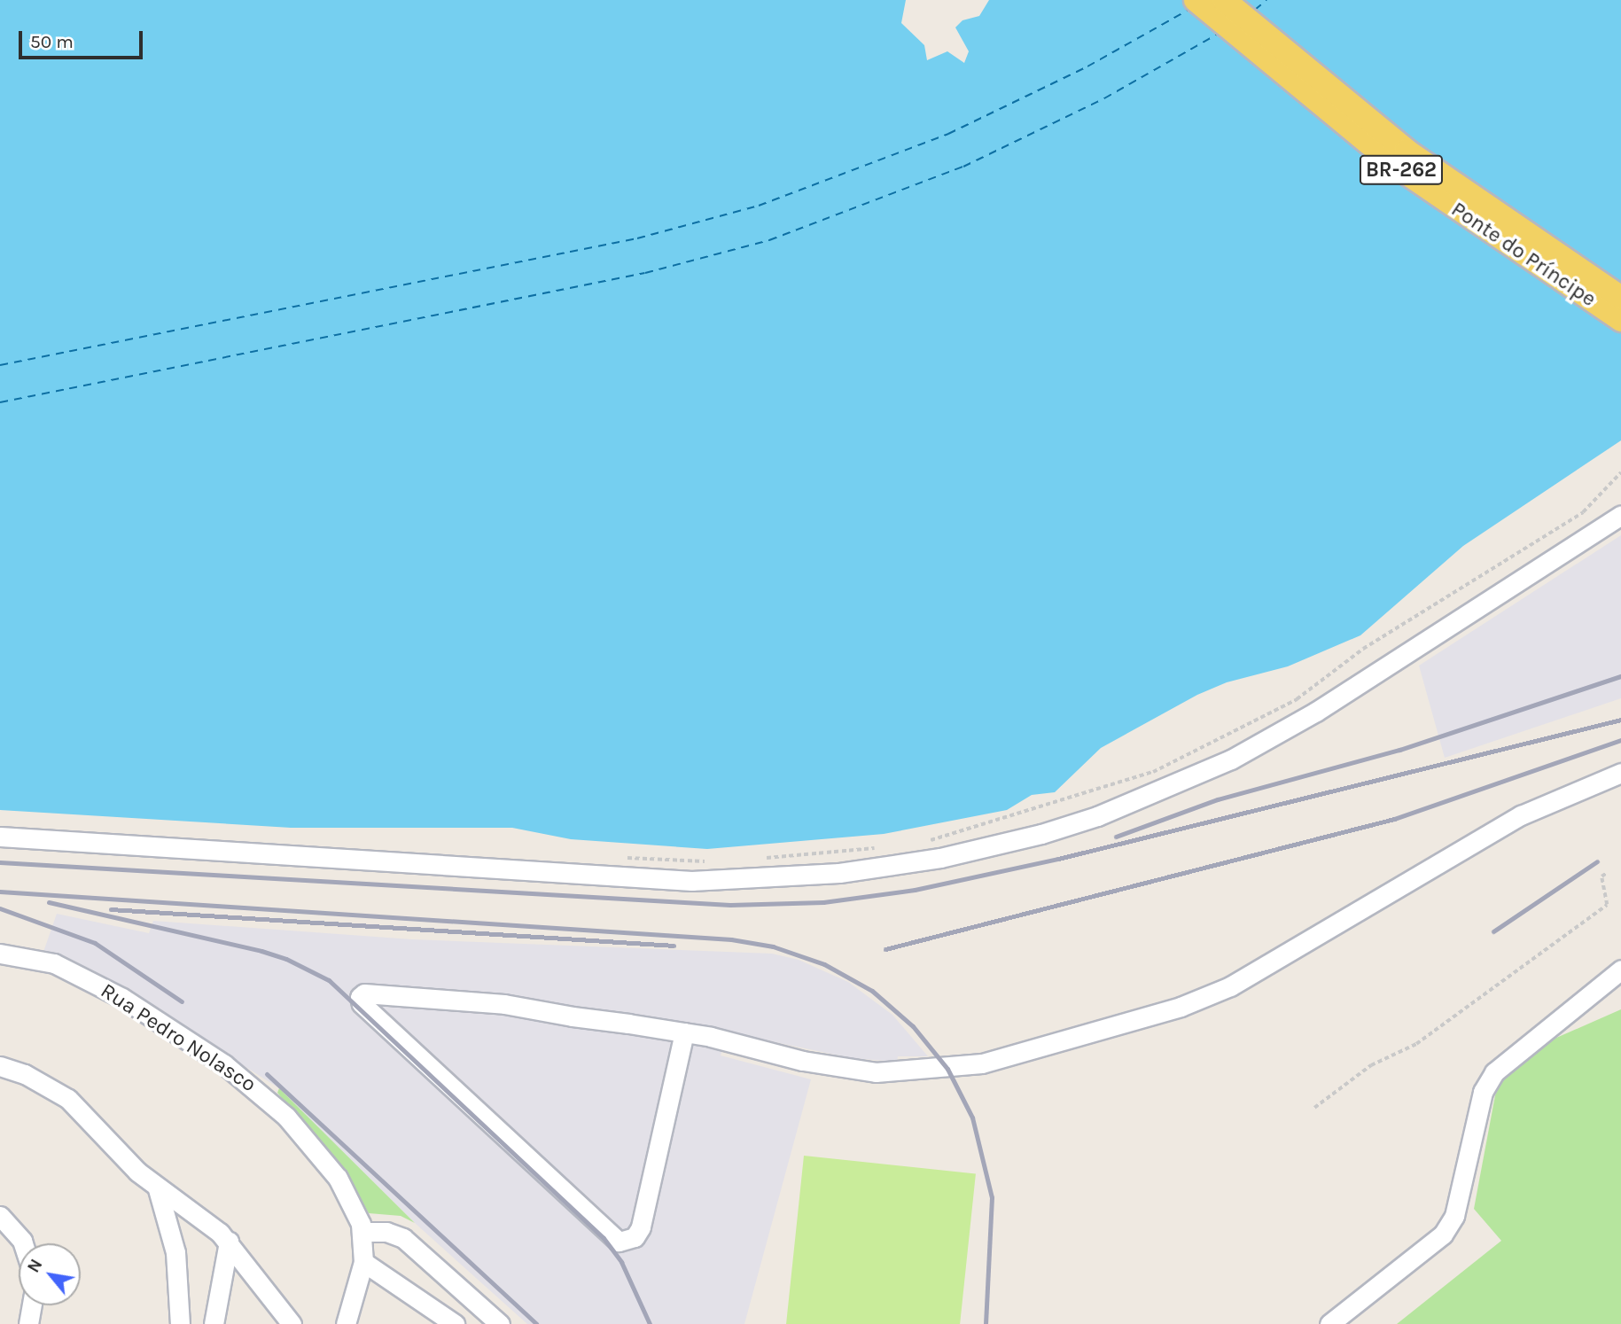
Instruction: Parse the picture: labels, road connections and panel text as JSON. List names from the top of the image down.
{
  "streets": {
    "main road": ["BR-262", "Ponte do Príncipe"],
    "street": ["Rua Pedro Nolasco"]
  },
  "scale_bar": "50 m",
  "north": "top left"
}
